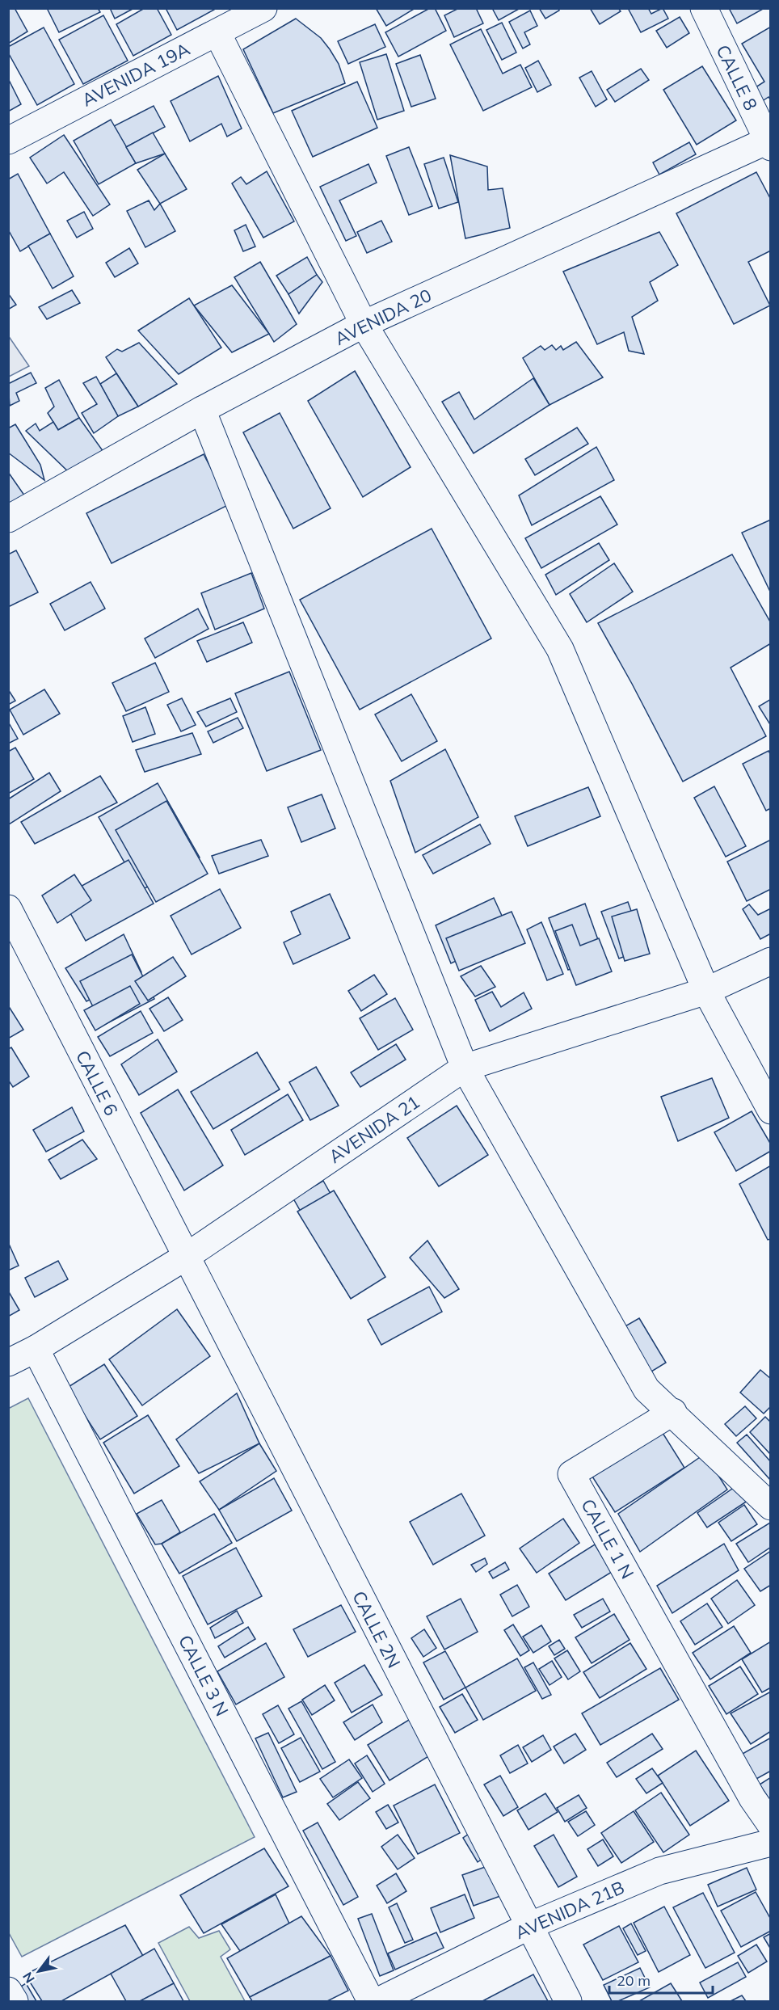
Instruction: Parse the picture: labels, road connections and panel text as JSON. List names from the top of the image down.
{
  "streets": {
    "street": [
      "AVENIDA 19A",
      "CALLE 8",
      "AVENIDA 20",
      "CALLE 6",
      "AVENIDA 21",
      "CALLE 1 N",
      "CALLE 2N",
      "CALLE 3 N",
      "AVENIDA 21B"
    ]
  },
  "crossings": [
    ["CALLE 8", "AVENIDA 20"],
    ["CALLE 6", "AVENIDA 21"],
    ["CALLE 6", "CALLE 2N"],
    ["AVENIDA 21", "CALLE 2N"],
    ["AVENIDA 21", "CALLE 3 N"],
    ["CALLE 2N", "AVENIDA 21B"]
  ],
  "scale_bar": "20 m",
  "north": "bottom left"
}
